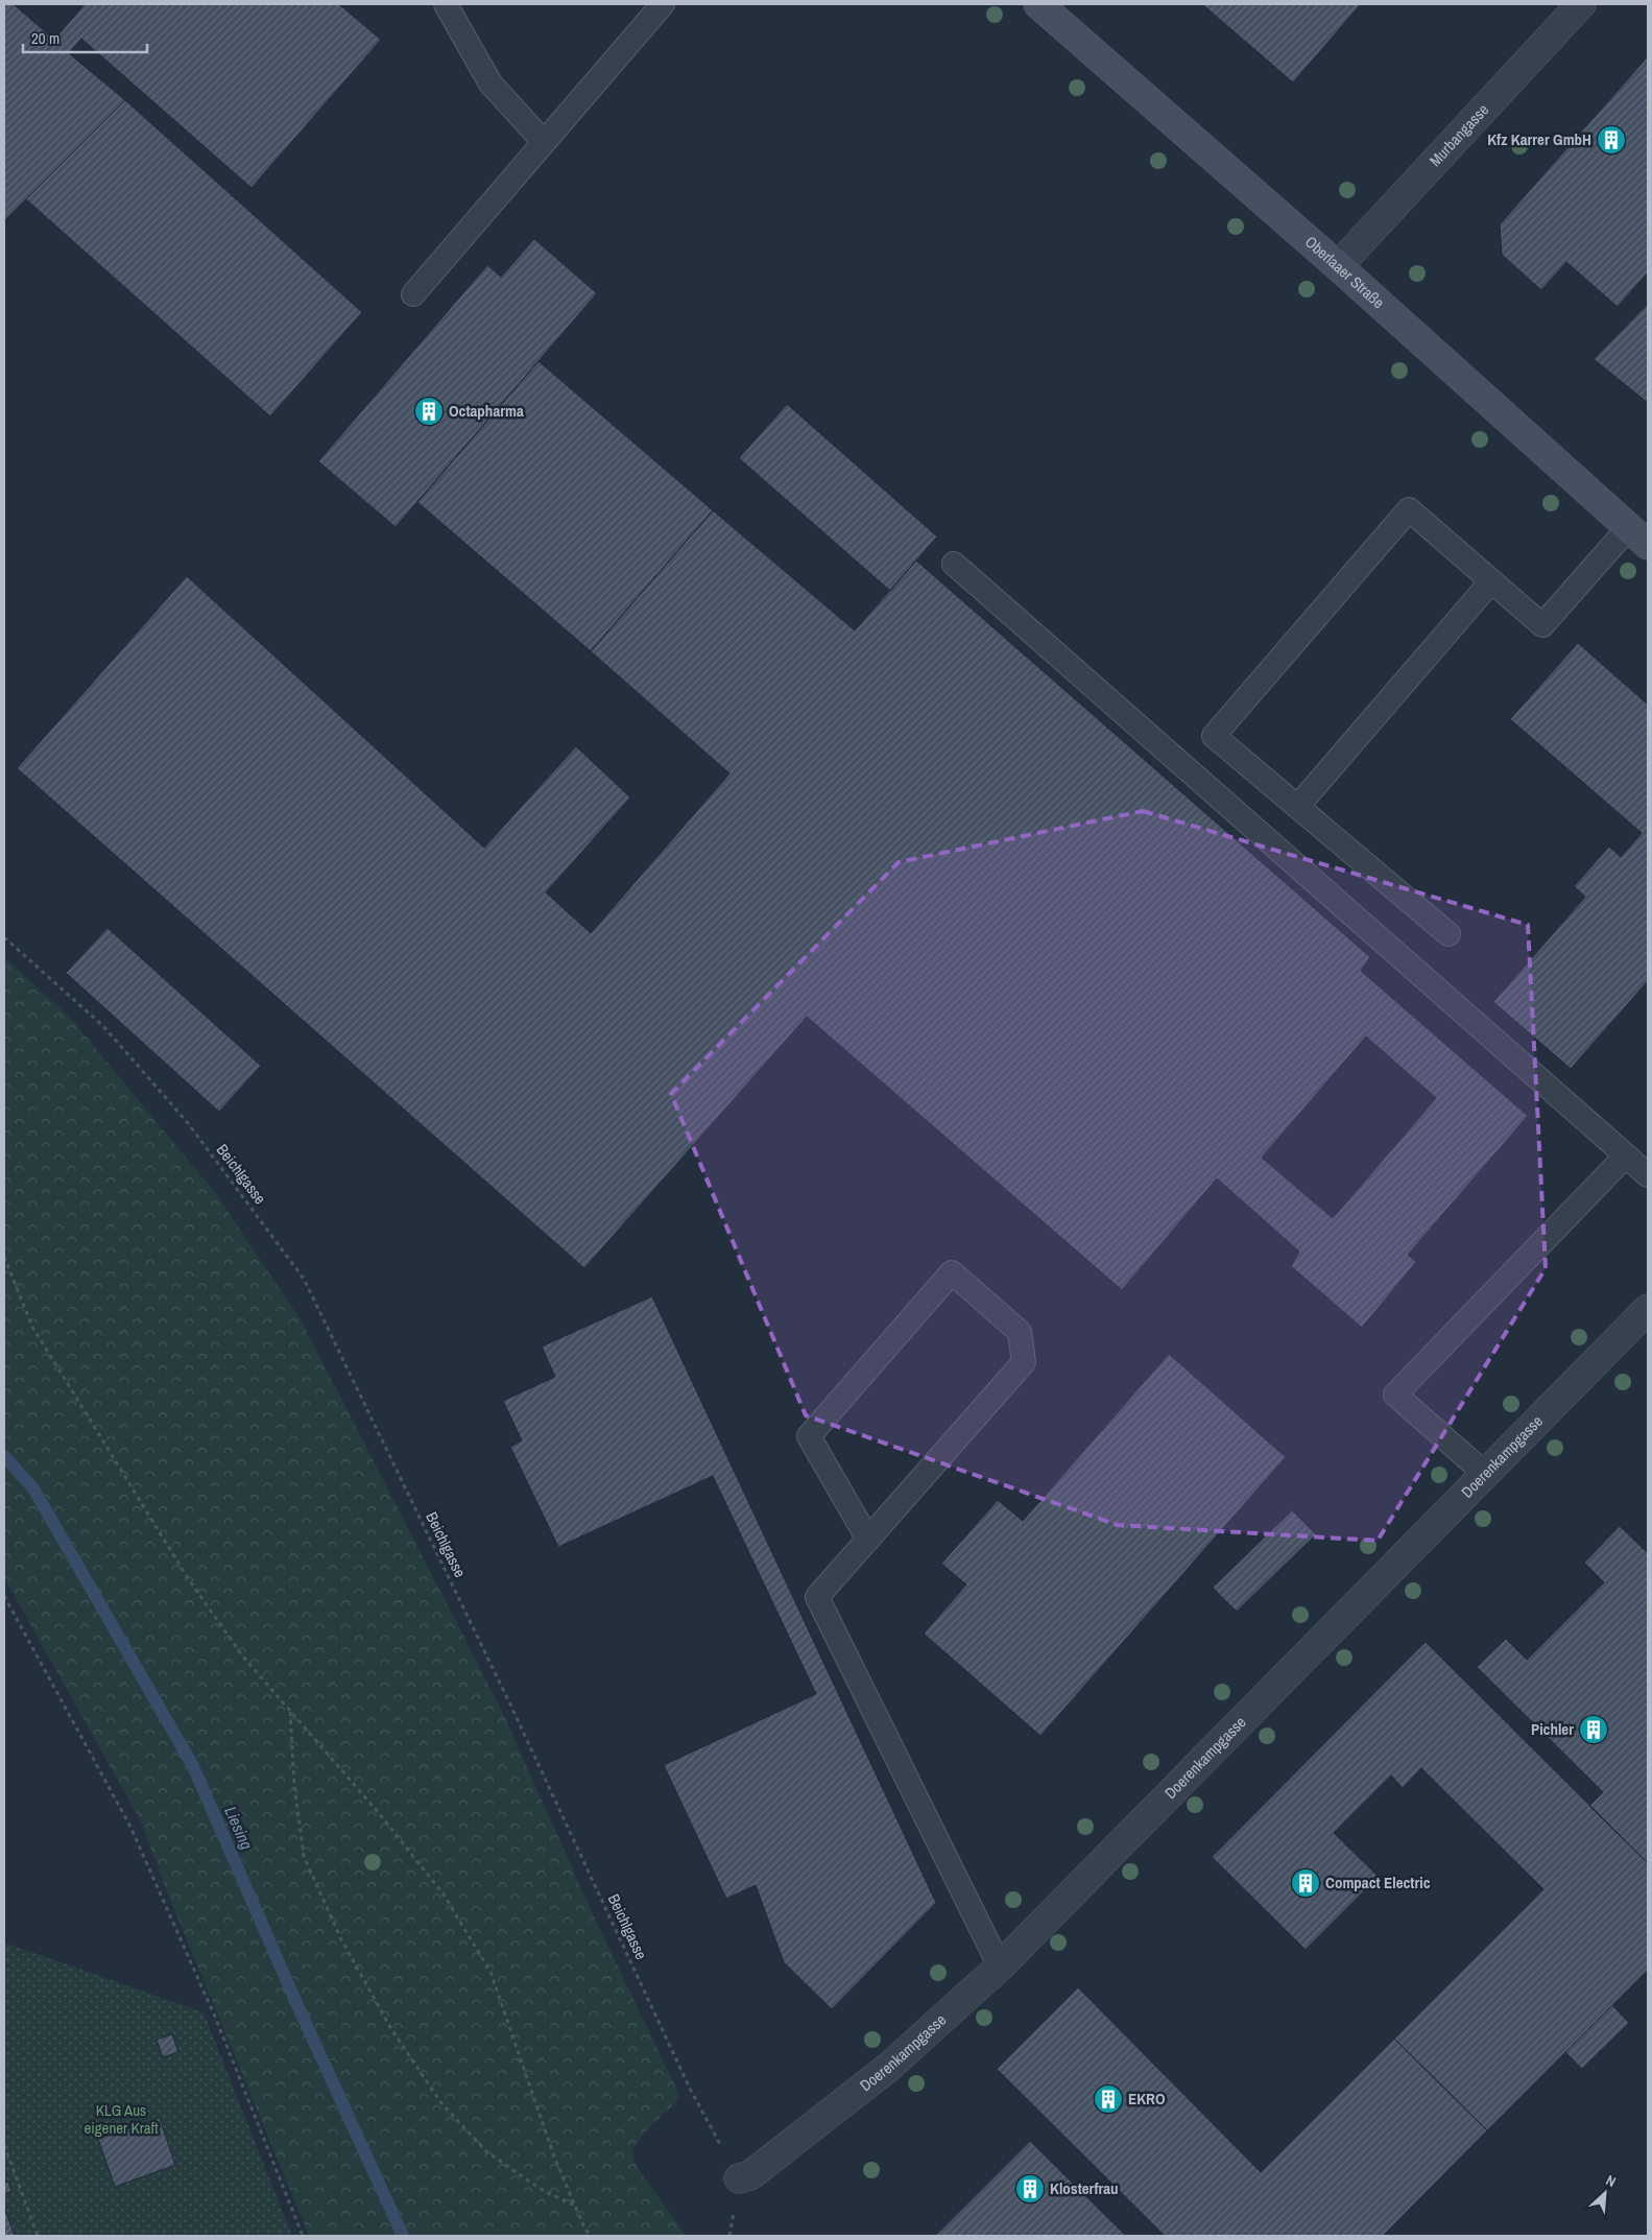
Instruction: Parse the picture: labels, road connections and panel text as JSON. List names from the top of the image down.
{
  "streets": {
    "main road": ["Oberlaaer Straße"],
    "street": ["Murbangasse", "Doerenkampgasse"],
    "path": ["Beichlgasse"]
  },
  "crossings": [
    ["Murbangasse", "Oberlaaer Straße"],
    ["Beichlgasse", "Doerenkampgasse"]
  ],
  "water": ["Liesing"],
  "parks": ["KLG Aus eigener Kraft"],
  "places": {
    "building": [
      "Kfz Karrer GmbH",
      "Octapharma",
      "Pichler",
      "Compact Electric",
      "EKRO",
      "Klosterfrau"
    ]
  },
  "scale_bar": "20 m",
  "north": "top right"
}
